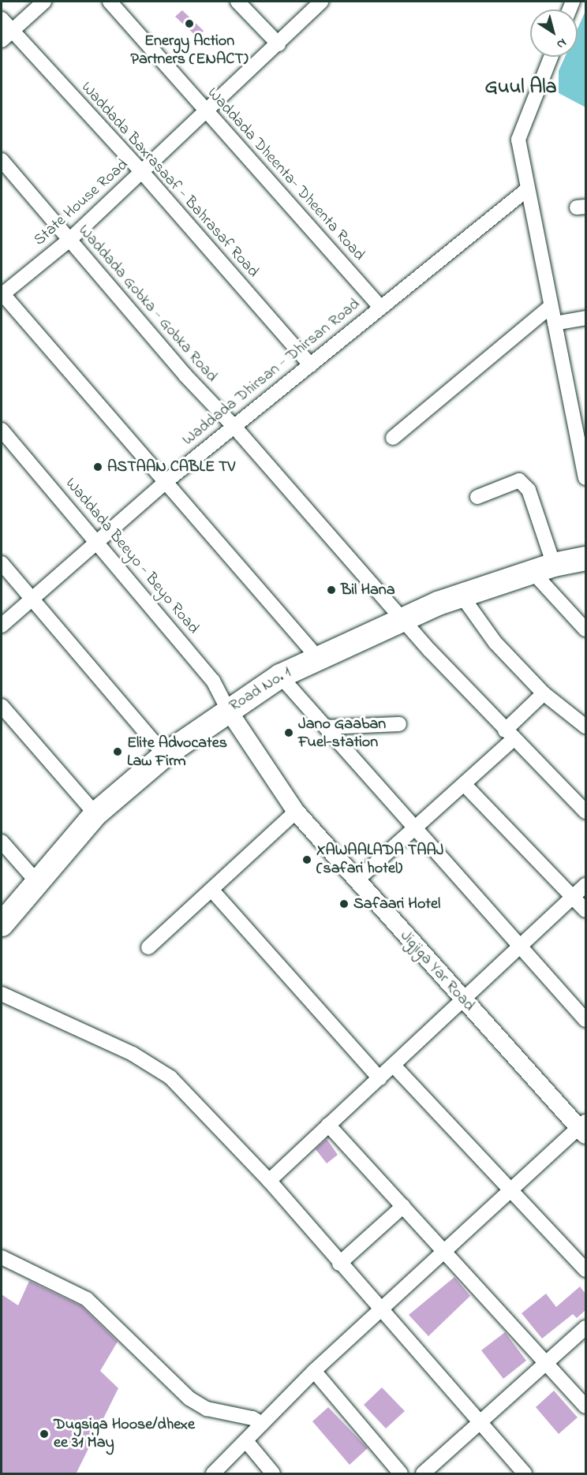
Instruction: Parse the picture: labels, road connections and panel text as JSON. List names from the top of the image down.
{
  "streets": {
    "highway": ["Road No. 1"],
    "street": [
      "Waddada Dheenta- Dheenta Road",
      "Waddada Baxrasaaf - Bahrasaf Road",
      "State House Road",
      "Waddada Gobka - Gobka Road",
      "Waddada Dhirsan - Dhirsan Road",
      "Waddada Beeyo - Beyo Road",
      "Jigjiga Yar Road"
    ]
  },
  "crossings": [
    ["Waddada Dheenta- Dheenta Road", "State House Road"],
    ["Waddada Dheenta- Dheenta Road", "Waddada Dhirsan - Dhirsan Road"],
    ["Waddada Baxrasaaf - Bahrasaf Road", "State House Road"],
    ["Waddada Baxrasaaf - Bahrasaf Road", "Waddada Dhirsan - Dhirsan Road"],
    ["State House Road", "Waddada Gobka - Gobka Road"],
    ["Waddada Gobka - Gobka Road", "Waddada Dhirsan - Dhirsan Road"],
    ["Waddada Gobka - Gobka Road", "Road No. 1"],
    ["Waddada Dhirsan - Dhirsan Road", "Waddada Beeyo - Beyo Road"],
    ["Waddada Beeyo - Beyo Road", "Road No. 1"],
    ["Waddada Beeyo - Beyo Road", "Jigjiga Yar Road"],
    ["Road No. 1", "Jigjiga Yar Road"]
  ],
  "districts": ["Guul Ala"],
  "places": [
    "Energy Action Partners (ENACT)",
    "ASTAAN CABLE TV",
    "Bil Hana",
    "Jano Gaaban Fuel-station",
    "Elite Advocates Law Firm",
    "XAWAALADA TAAJ (safari hotel)",
    "Safaari Hotel",
    "Dugsiga Hoose/dhexe ee 31 May"
  ],
  "north": "bottom right"
}
